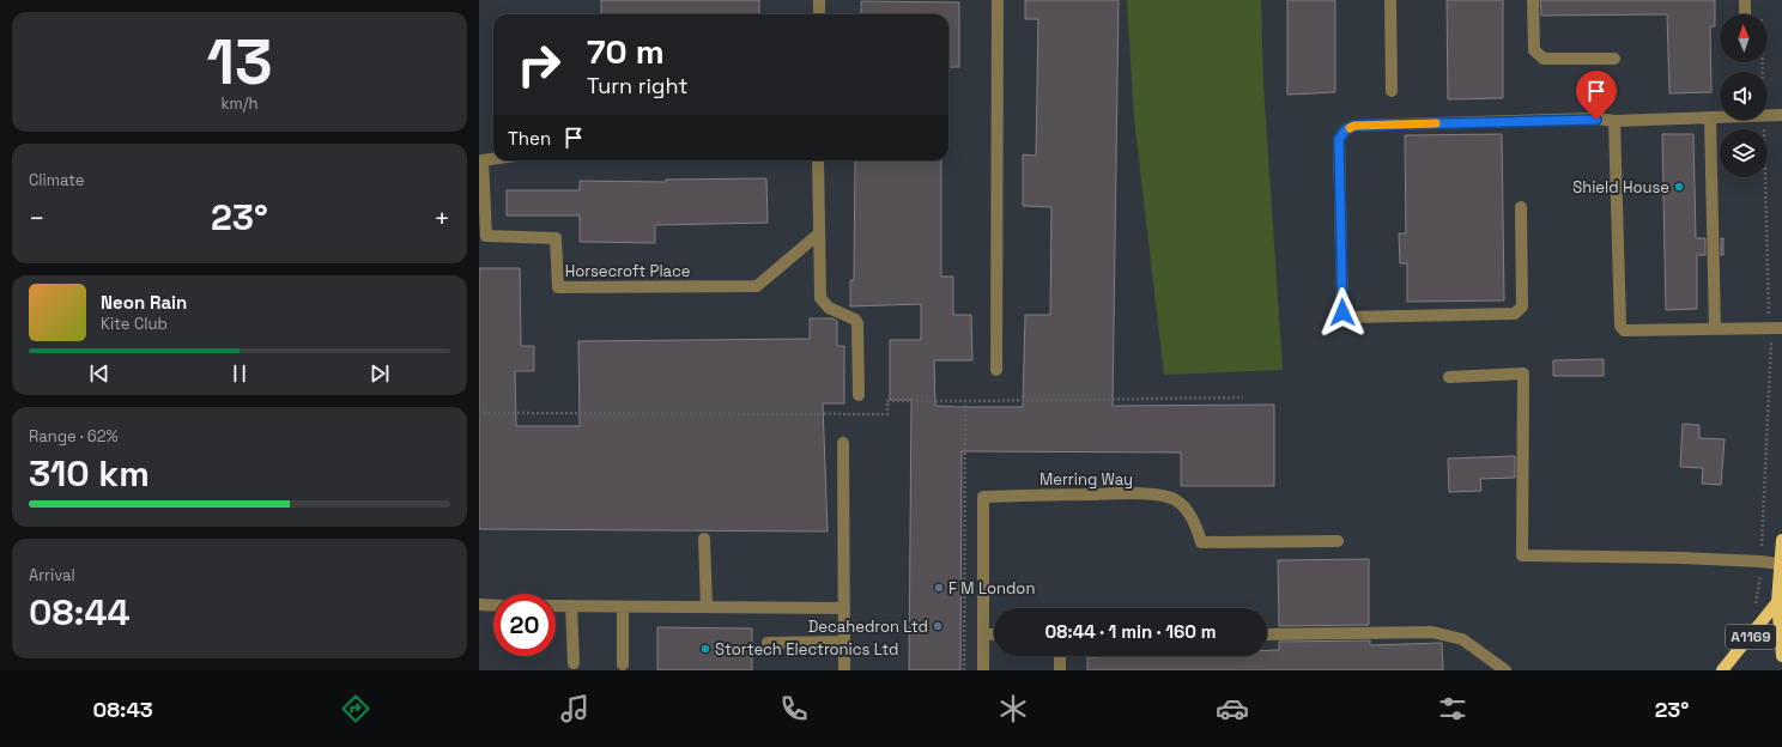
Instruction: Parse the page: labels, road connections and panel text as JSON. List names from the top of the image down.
{
  "streets": {
    "main road": ["A1169"],
    "street": ["Horsecroft Place", "Merring Way"]
  },
  "places": [
    "Shield House",
    "F M London",
    "Decahedron Ltd",
    "Stortech Electronics Ltd"
  ],
  "north": "top",
  "page": {
    "tile": [
      ["13", "km/h"],
      "Climate",
      ["Range · 62%", "310 km"],
      ["Arrival", "08:44"]
    ],
    "turn": ["70 m", "Turn right"],
    "then": "Then",
    "heat": ["−", "23°", "+"],
    "song": ["Neon Rain", "Kite Club"],
    "limit": "20",
    "trip": "08:44 · 1 min · 160 m",
    "tabs": ["08:43", "23°"]
  }
}
